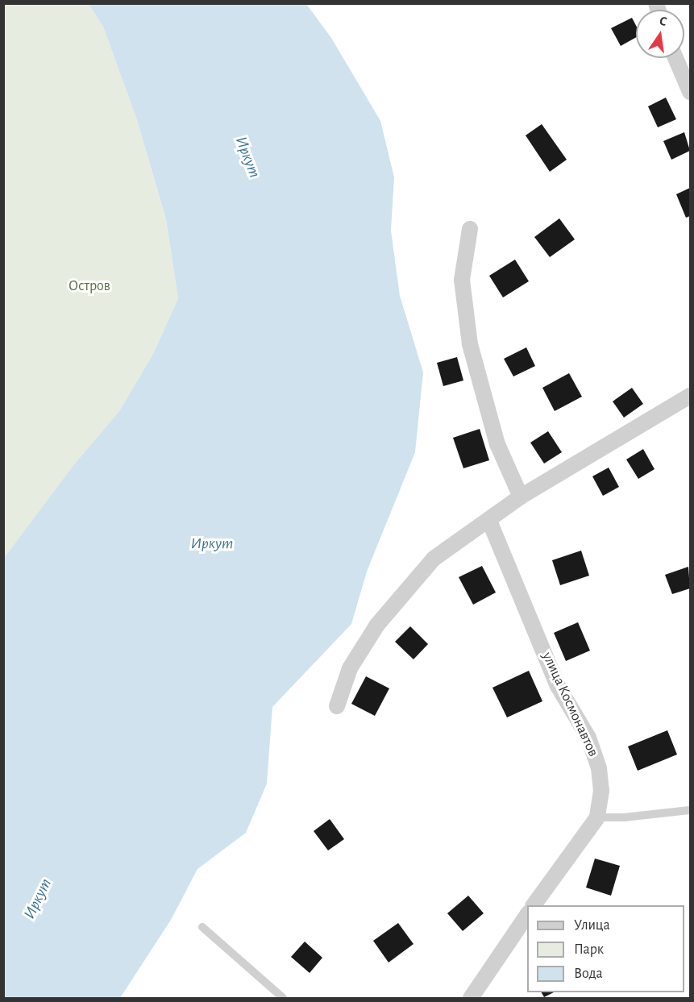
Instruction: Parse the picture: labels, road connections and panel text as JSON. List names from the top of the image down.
{
  "streets": {
    "street": ["улица Космонавтов"]
  },
  "water": ["Иркут"],
  "parks": ["Остров"],
  "legend": ["Улица", "Парк", "Вода"],
  "north": "top"
}
